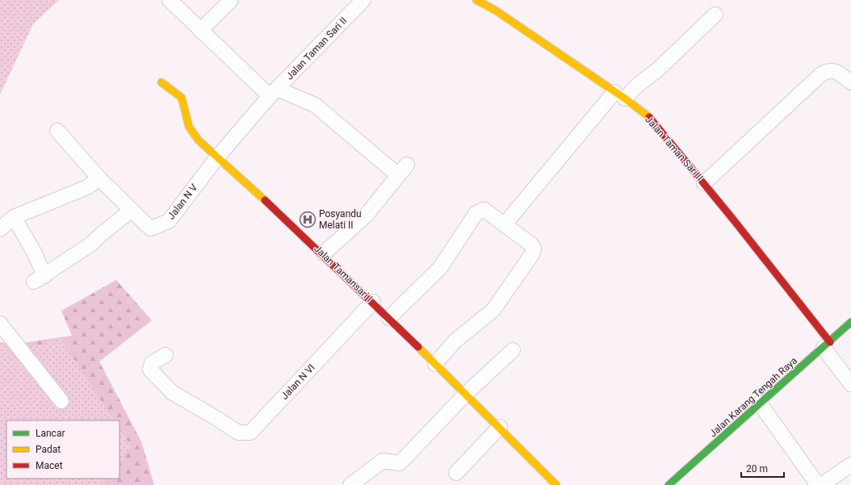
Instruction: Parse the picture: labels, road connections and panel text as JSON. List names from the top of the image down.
{
  "streets": {
    "street": [
      "Jalan Taman Sari II",
      "Jalan N V",
      "Jalan Tamansari I",
      "Jalan N VI",
      "Jalan Karang Tengah Raya"
    ]
  },
  "crossings": [
    ["Jalan Taman Sari II", "Jalan N V"],
    ["Jalan Taman Sari II", "Jalan Tamansari I"],
    ["Jalan Taman Sari II", "Jalan Karang Tengah Raya"],
    ["Jalan N V", "Jalan Tamansari I"],
    ["Jalan Tamansari I", "Jalan N VI"]
  ],
  "places": {
    "hospital": ["Posyandu Melati II"]
  },
  "legend": ["Lancar", "Padat", "Macet"],
  "scale_bar": "20 m"
}
